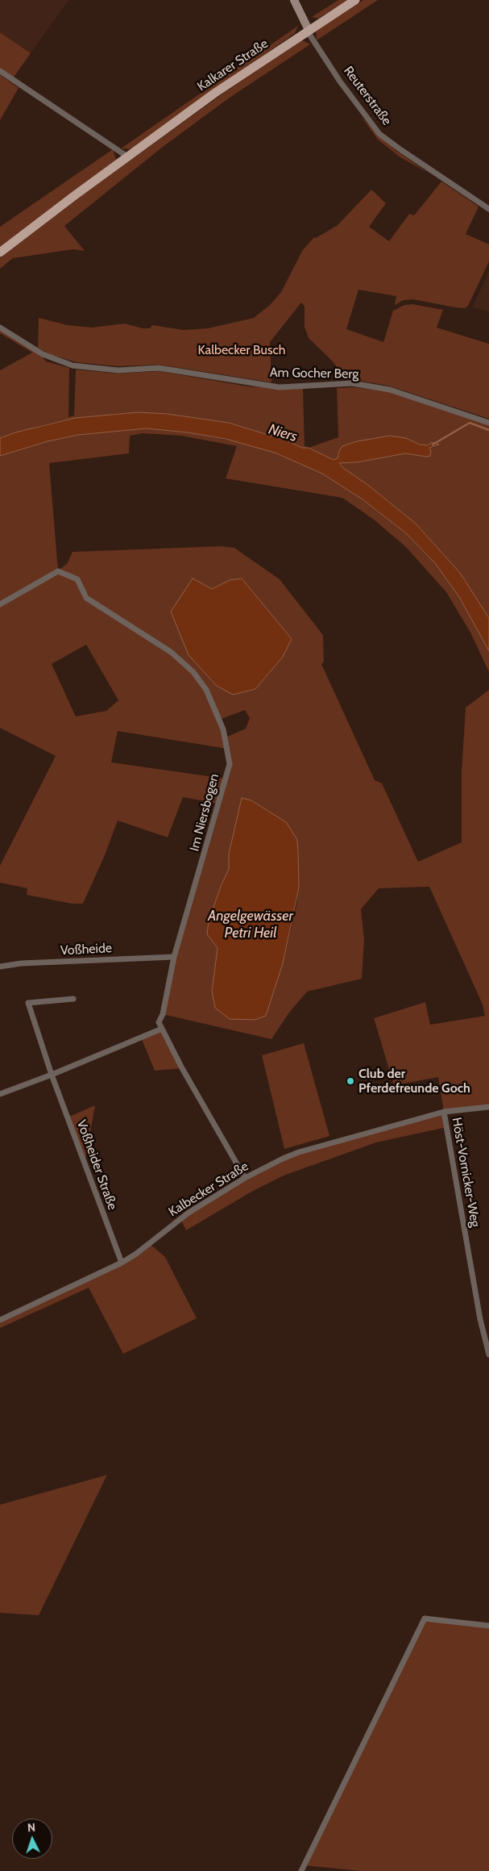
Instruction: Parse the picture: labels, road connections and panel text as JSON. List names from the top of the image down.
{
  "streets": {
    "main road": ["Kalkarer Straße"],
    "street": [
      "Reuterstraße",
      "Am Gocher Berg",
      "Im Niersbogen",
      "Voßheide",
      "Voßheider Straße",
      "Höst-Vornicker-Weg",
      "Kalbecker Straße"
    ]
  },
  "crossings": [
    ["Kalkarer Straße", "Reuterstraße"],
    ["Im Niersbogen", "Voßheide"],
    ["Voßheider Straße", "Kalbecker Straße"],
    ["Höst-Vornicker-Weg", "Kalbecker Straße"]
  ],
  "water": ["Niers", "Angelgewässer Petri Heil"],
  "parks": ["Kalbecker Busch"],
  "places": ["Club der Pferdefreunde Goch"],
  "north": "top"
}
